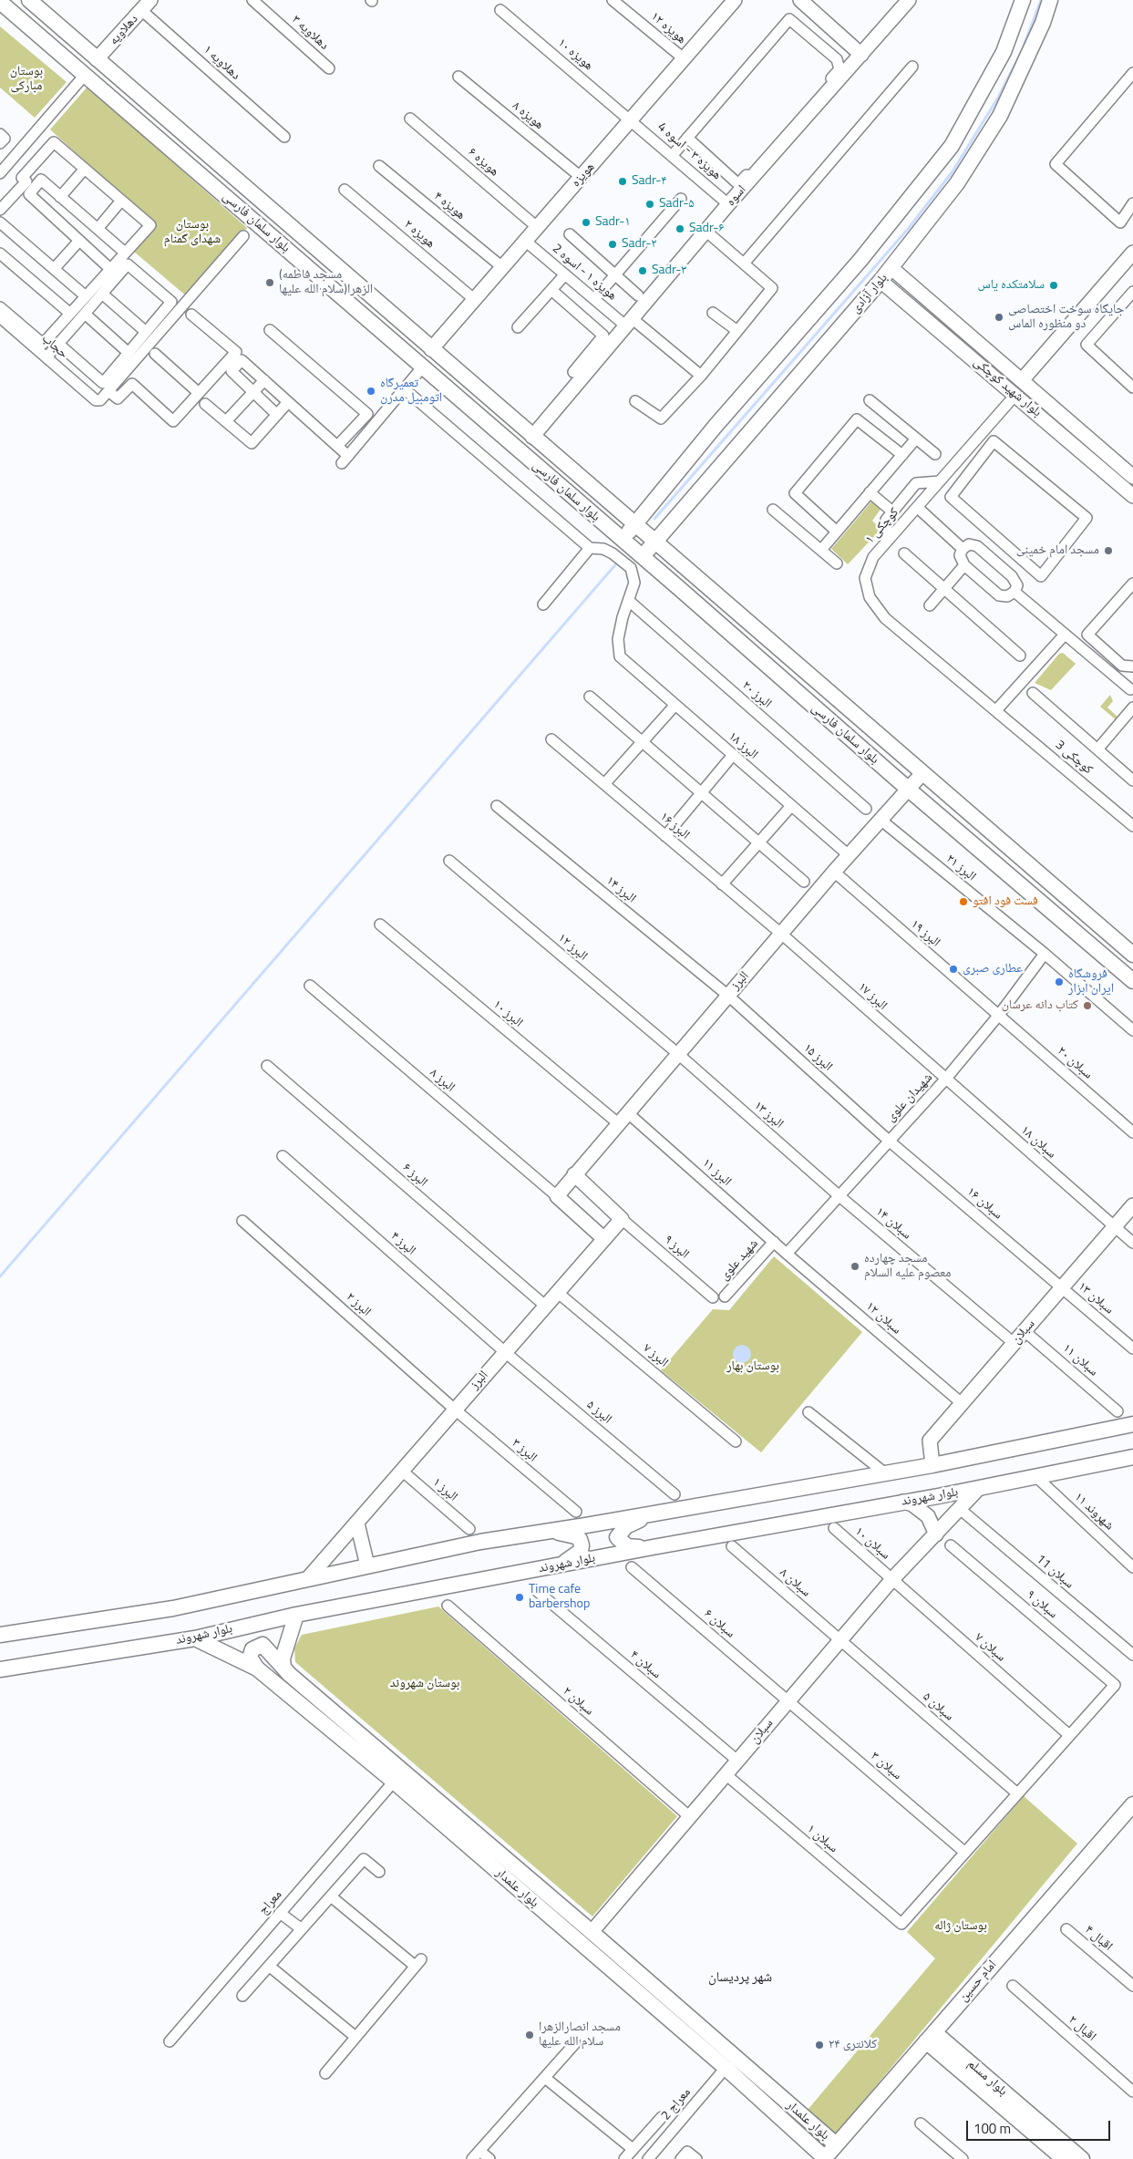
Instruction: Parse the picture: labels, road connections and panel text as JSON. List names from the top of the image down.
{
  "streets": {
    "main road": [
      "بلوار سلمان فارسی",
      "بلوار آزادی",
      "بلوار شهروند",
      "بلوار علمدار",
      "امام حسین",
      "بلوار مسلم"
    ],
    "street": [
      "هویزه ۱۲",
      "دهلاویه",
      "دهلاویه ۳",
      "هویزه ۱۰",
      "دهلاویه ۱",
      "هویزه ۸",
      "هویزه ۳ - اسوه 4",
      "هویزه ۶",
      "هویزه",
      "اسوه",
      "هویزه ۴",
      "هویزه ۲",
      "هویزه ۱ - اسوه 2",
      "حجاب",
      "بلوار شهید کوچکی",
      "کوچکی ۱",
      "البرز ۲۰",
      "البرز ۱۸",
      "کوچکی 3",
      "البرز ۱۶",
      "البرز ۲۱",
      "البرز ۱۴",
      "البرز ۱۹",
      "البرز ۱۲",
      "البرز",
      "البرز ۱۷",
      "البرز ۱۰",
      "البرز ۱۵",
      "سبلان ۲۰",
      "البرز ۸",
      "شهیدان علوی",
      "البرز ۱۳",
      "سبلان ۱۸",
      "البرز ۱۱",
      "البرز ۶",
      "سبلان ۱۶",
      "سبلان ۱۴",
      "البرز ۴",
      "البرز ۹",
      "شهید علوی",
      "سبلان ۱۳",
      "البرز ۲",
      "سبلان ۱۲",
      "سبلان",
      "البرز ۷",
      "سبلان ۱۱",
      "البرز ۵",
      "البرز ۳",
      "البرز ۱",
      "شهروند ۱۱",
      "سبلان ۱۰",
      "سبلان 11",
      "سبلان ۸",
      "سبلان ۹",
      "سبلان ۶",
      "سبلان ۷",
      "سبلان ۴",
      "سبلان ۲",
      "سبلان ۵",
      "سبلان ۳",
      "سبلان ۱",
      "معراج",
      "اقبال ۴",
      "اقبال ۲",
      "معراج 2"
    ]
  },
  "crossings": [
    ["هویزه ۱۲", "هویزه"],
    ["دهلاویه", "دهلاویه ۱"],
    ["دهلاویه", "بلوار سلمان فارسی"],
    ["هویزه ۱۰", "هویزه ۳ - اسوه 4"],
    ["هویزه ۱۰", "هویزه"],
    ["هویزه ۸", "هویزه"],
    ["هویزه ۳ - اسوه 4", "هویزه"],
    ["هویزه ۳ - اسوه 4", "اسوه"],
    ["هویزه ۶", "هویزه"],
    ["هویزه", "هویزه ۴"],
    ["هویزه", "بلوار سلمان فارسی"],
    ["هویزه", "هویزه ۲"],
    ["هویزه", "هویزه ۱ - اسوه 2"],
    ["اسوه", "بلوار سلمان فارسی"],
    ["اسوه", "هویزه ۱ - اسوه 2"],
    ["بلوار سلمان فارسی", "بلوار آزادی"],
    ["بلوار سلمان فارسی", "البرز"],
    ["بلوار آزادی", "بلوار شهید کوچکی"],
    ["بلوار شهید کوچکی", "کوچکی ۱"],
    ["کوچکی ۱", "کوچکی 3"],
    ["البرز ۲۰", "البرز ۱۸"],
    ["البرز ۱۸", "البرز"],
    ["البرز ۱۶", "البرز"],
    ["البرز ۱۶", "البرز ۱۷"],
    ["البرز ۲۱", "البرز"],
    ["البرز ۲۱", "شهیدان علوی"],
    ["البرز ۱۴", "البرز"],
    ["البرز ۱۴", "البرز ۱۵"],
    ["البرز ۱۹", "البرز"],
    ["البرز ۱۹", "سبلان ۲۰"],
    ["البرز ۱۹", "شهیدان علوی"],
    ["البرز ۱۲", "البرز"],
    ["البرز ۱۲", "البرز ۱۳"],
    ["البرز", "البرز ۱۷"],
    ["البرز", "البرز ۱۰"],
    ["البرز", "البرز ۱۵"],
    ["البرز", "البرز ۸"],
    ["البرز", "البرز ۱۳"],
    ["البرز", "البرز ۱۱"],
    ["البرز", "البرز ۶"],
    ["البرز", "البرز ۴"],
    ["البرز", "البرز ۹"],
    ["البرز", "البرز ۲"],
    ["البرز", "البرز ۷"],
    ["البرز", "البرز ۵"],
    ["البرز", "البرز ۳"],
    ["البرز", "البرز ۱"],
    ["البرز ۱۷", "شهیدان علوی"],
    ["البرز ۱۷", "سبلان ۱۸"],
    ["البرز ۱۵", "شهیدان علوی"],
    ["البرز ۱۵", "سبلان ۱۶"],
    ["سبلان ۲۰", "شهیدان علوی"],
    ["شهیدان علوی", "البرز ۱۳"],
    ["شهیدان علوی", "سبلان ۱۸"],
    ["شهیدان علوی", "البرز ۱۱"],
    ["شهیدان علوی", "سبلان ۱۶"],
    ["شهیدان علوی", "سبلان ۱۴"],
    ["شهیدان علوی", "سبلان ۱۲"],
    ["البرز ۱۳", "سبلان ۱۴"],
    ["سبلان ۱۸", "سبلان"],
    ["البرز ۱۱", "شهید علوی"],
    ["البرز ۱۱", "سبلان ۱۲"],
    ["سبلان ۱۶", "سبلان ۱۳"],
    ["سبلان ۱۶", "سبلان"],
    ["سبلان ۱۴", "سبلان"],
    ["البرز ۴", "البرز ۵"],
    ["سبلان ۱۳", "سبلان"],
    ["البرز ۲", "البرز ۳"],
    ["سبلان ۱۲", "سبلان"],
    ["سبلان", "سبلان ۱۱"],
    ["سبلان", "بلوار شهروند"],
    ["سبلان", "سبلان ۱۰"],
    ["سبلان", "سبلان 11"],
    ["سبلان", "سبلان ۸"],
    ["سبلان", "سبلان ۶"],
    ["سبلان", "سبلان ۷"],
    ["سبلان", "سبلان ۴"],
    ["سبلان", "سبلان ۲"],
    ["سبلان", "سبلان ۵"],
    ["سبلان", "سبلان ۳"],
    ["سبلان", "سبلان ۱"],
    ["سبلان", "بلوار علمدار"],
    ["بلوار شهروند", "شهروند ۱۱"],
    ["بلوار شهروند", "بلوار علمدار"],
    ["سبلان ۱۰", "سبلان ۷"],
    ["سبلان ۸", "سبلان ۵"],
    ["سبلان ۹", "سبلان ۷"],
    ["سبلان ۶", "سبلان ۳"],
    ["سبلان ۳", "سبلان ۱"],
    ["بلوار علمدار", "معراج"],
    ["بلوار علمدار", "امام حسین"],
    ["بلوار علمدار", "معراج 2"],
    ["امام حسین", "بلوار مسلم"]
  ],
  "districts": ["شهر پردیسان"],
  "parks": [
    "بوستان مبارکی",
    "بوستان شهدای گمنام",
    "بوستان بهار",
    "بوستان شهروند",
    "بوستان ژاله"
  ],
  "places": [
    "Sadr-۴",
    "Sadr-۵",
    "Sadr-۱",
    "Sadr-۶",
    "Sadr-۲",
    "Sadr-۳",
    "(مسجد فاطمه الزهرا(سلام الله علیها",
    "سلامتکده یاس",
    "جایگاه سوخت اختصاصی دو منظوره الماس",
    "تعمیرگاه اتومبیل مدرن",
    "مسجد امام خمینی",
    "فست فود افتو",
    "عطاری صبری",
    "فروشگاه ایران ابزار",
    "کتاب دانه عرسان",
    "مسجد چهارده معصوم علیه السلام",
    "Time cafe barbershop",
    "مسجد انصارالزهرا سلام الله علیها",
    "کلانتری ۲۴"
  ],
  "scale_bar": "100 m"
}
